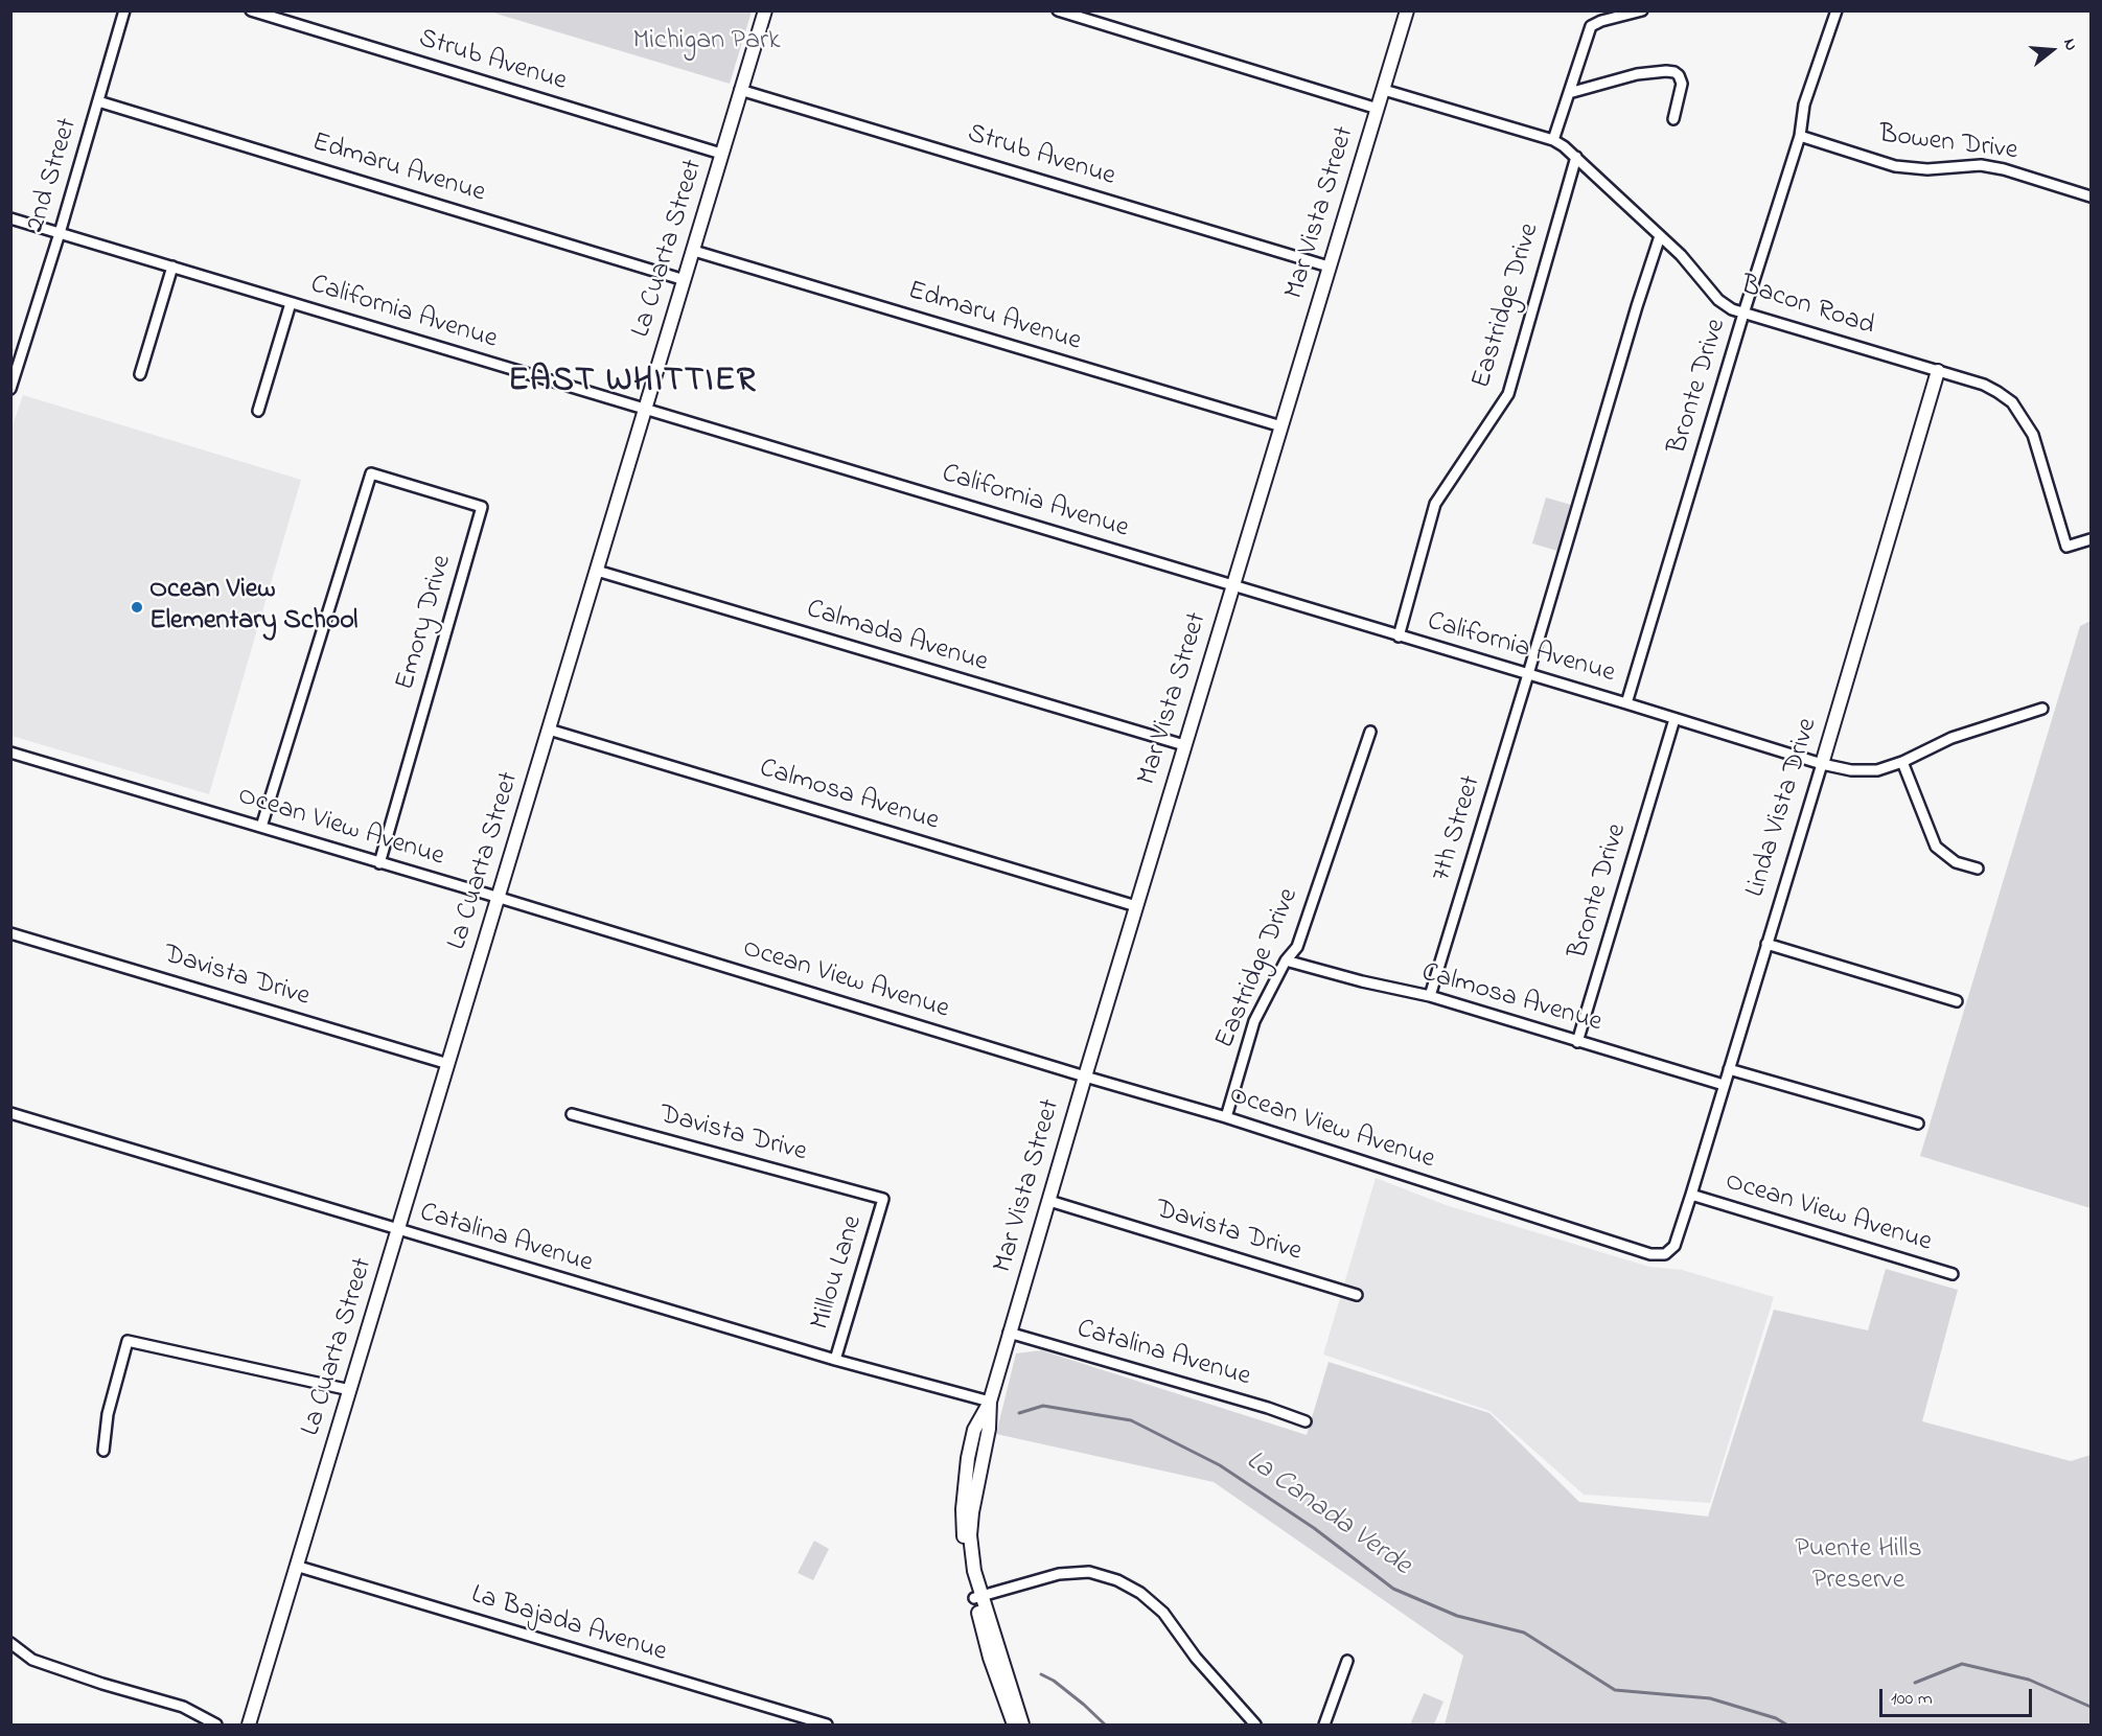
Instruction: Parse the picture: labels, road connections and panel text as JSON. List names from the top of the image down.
{
  "streets": {
    "street": [
      "Strub Avenue",
      "Bowen Drive",
      "Edmaru Avenue",
      "2nd Street",
      "Mar Vista Street",
      "La Cuarta Street",
      "Eastridge Drive",
      "Bacon Road",
      "California Avenue",
      "Bronte Drive",
      "Emory Drive",
      "Calmada Avenue",
      "Calmosa Avenue",
      "Linda Vista Drive",
      "Ocean View Avenue",
      "7th Street",
      "Davista Drive",
      "Catalina Avenue",
      "Millou Lane",
      "La Bajada Avenue"
    ]
  },
  "crossings": [
    ["Strub Avenue", "Mar Vista Street"],
    ["Strub Avenue", "La Cuarta Street"],
    ["Bowen Drive", "Bronte Drive"],
    ["Edmaru Avenue", "2nd Street"],
    ["Edmaru Avenue", "Mar Vista Street"],
    ["Edmaru Avenue", "La Cuarta Street"],
    ["2nd Street", "California Avenue"],
    ["Mar Vista Street", "Bacon Road"],
    ["Mar Vista Street", "California Avenue"],
    ["Mar Vista Street", "Calmada Avenue"],
    ["Mar Vista Street", "Calmosa Avenue"],
    ["Mar Vista Street", "Ocean View Avenue"],
    ["Mar Vista Street", "Davista Drive"],
    ["Mar Vista Street", "Catalina Avenue"],
    ["La Cuarta Street", "California Avenue"],
    ["La Cuarta Street", "Calmada Avenue"],
    ["La Cuarta Street", "Calmosa Avenue"],
    ["La Cuarta Street", "Ocean View Avenue"],
    ["La Cuarta Street", "Davista Drive"],
    ["La Cuarta Street", "Catalina Avenue"],
    ["La Cuarta Street", "La Bajada Avenue"],
    ["Eastridge Drive", "Bacon Road"],
    ["Eastridge Drive", "California Avenue"],
    ["Eastridge Drive", "Calmosa Avenue"],
    ["Eastridge Drive", "Ocean View Avenue"],
    ["Bacon Road", "Bronte Drive"],
    ["Bacon Road", "Linda Vista Drive"],
    ["Bacon Road", "7th Street"],
    ["California Avenue", "Bronte Drive"],
    ["California Avenue", "Linda Vista Drive"],
    ["California Avenue", "7th Street"],
    ["Bronte Drive", "Calmosa Avenue"],
    ["Emory Drive", "Ocean View Avenue"],
    ["Calmosa Avenue", "Linda Vista Drive"],
    ["Calmosa Avenue", "7th Street"],
    ["Linda Vista Drive", "Ocean View Avenue"],
    ["Davista Drive", "Millou Lane"],
    ["Catalina Avenue", "Millou Lane"]
  ],
  "districts": ["EAST WHITTIER"],
  "water": ["La Canada Verde"],
  "parks": ["Michigan Park", "Puente Hills Preserve"],
  "places": ["Ocean View Elementary School"],
  "scale_bar": "100 m",
  "north": "right"
}
